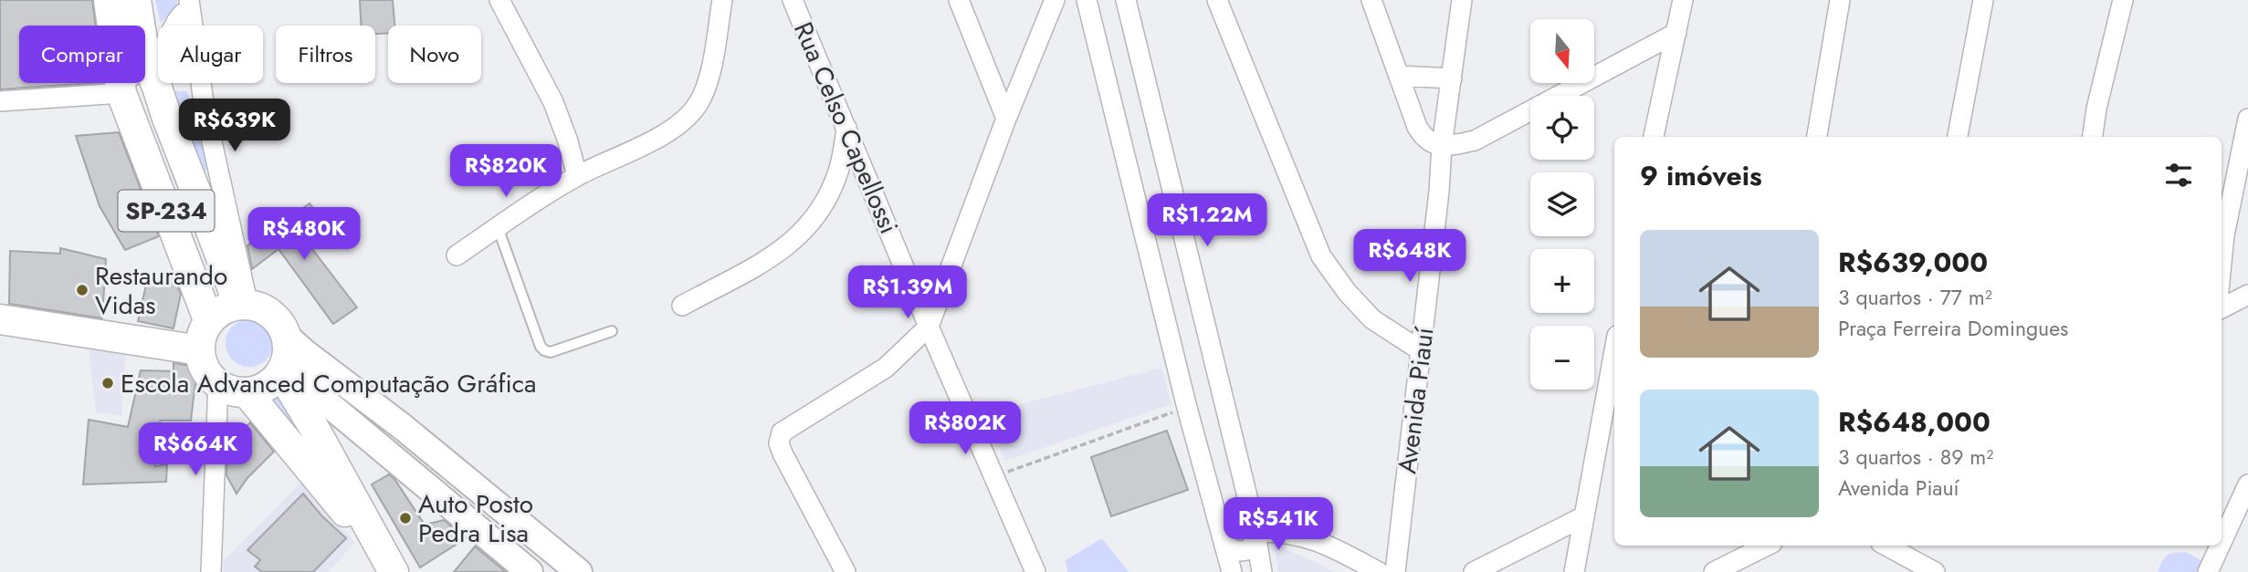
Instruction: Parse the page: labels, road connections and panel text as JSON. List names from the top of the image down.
{
  "streets": {
    "main road": ["SP-234"],
    "street": ["Rua Celso Capellossi", "Avenida Piauí"]
  },
  "places": ["Restaurando Vidas", "Escola Advanced Computação Gráfica", "Auto Posto Pedra Lisa"],
  "north": "bottom",
  "page": {
    "map_buttons": ["+", "−"],
    "chip": [
      "Comprar",
      "Alugar",
      "Filtros",
      "Novo"
    ],
    "price": [
      "R$639K",
      "R$820K",
      "R$1.22M",
      "R$480K",
      "R$648K",
      "R$1.39M",
      "R$802K",
      "R$664K",
      "R$541K"
    ],
    "heading": "9 imóveis",
    "list": [
      {
        "name": "R$639,000",
        "note": "3 quartos · 77 m² · Praça Ferreira Domingues"
      },
      {
        "name": "R$648,000",
        "note": "3 quartos · 89 m² · Avenida Piauí"
      }
    ]
  }
}
